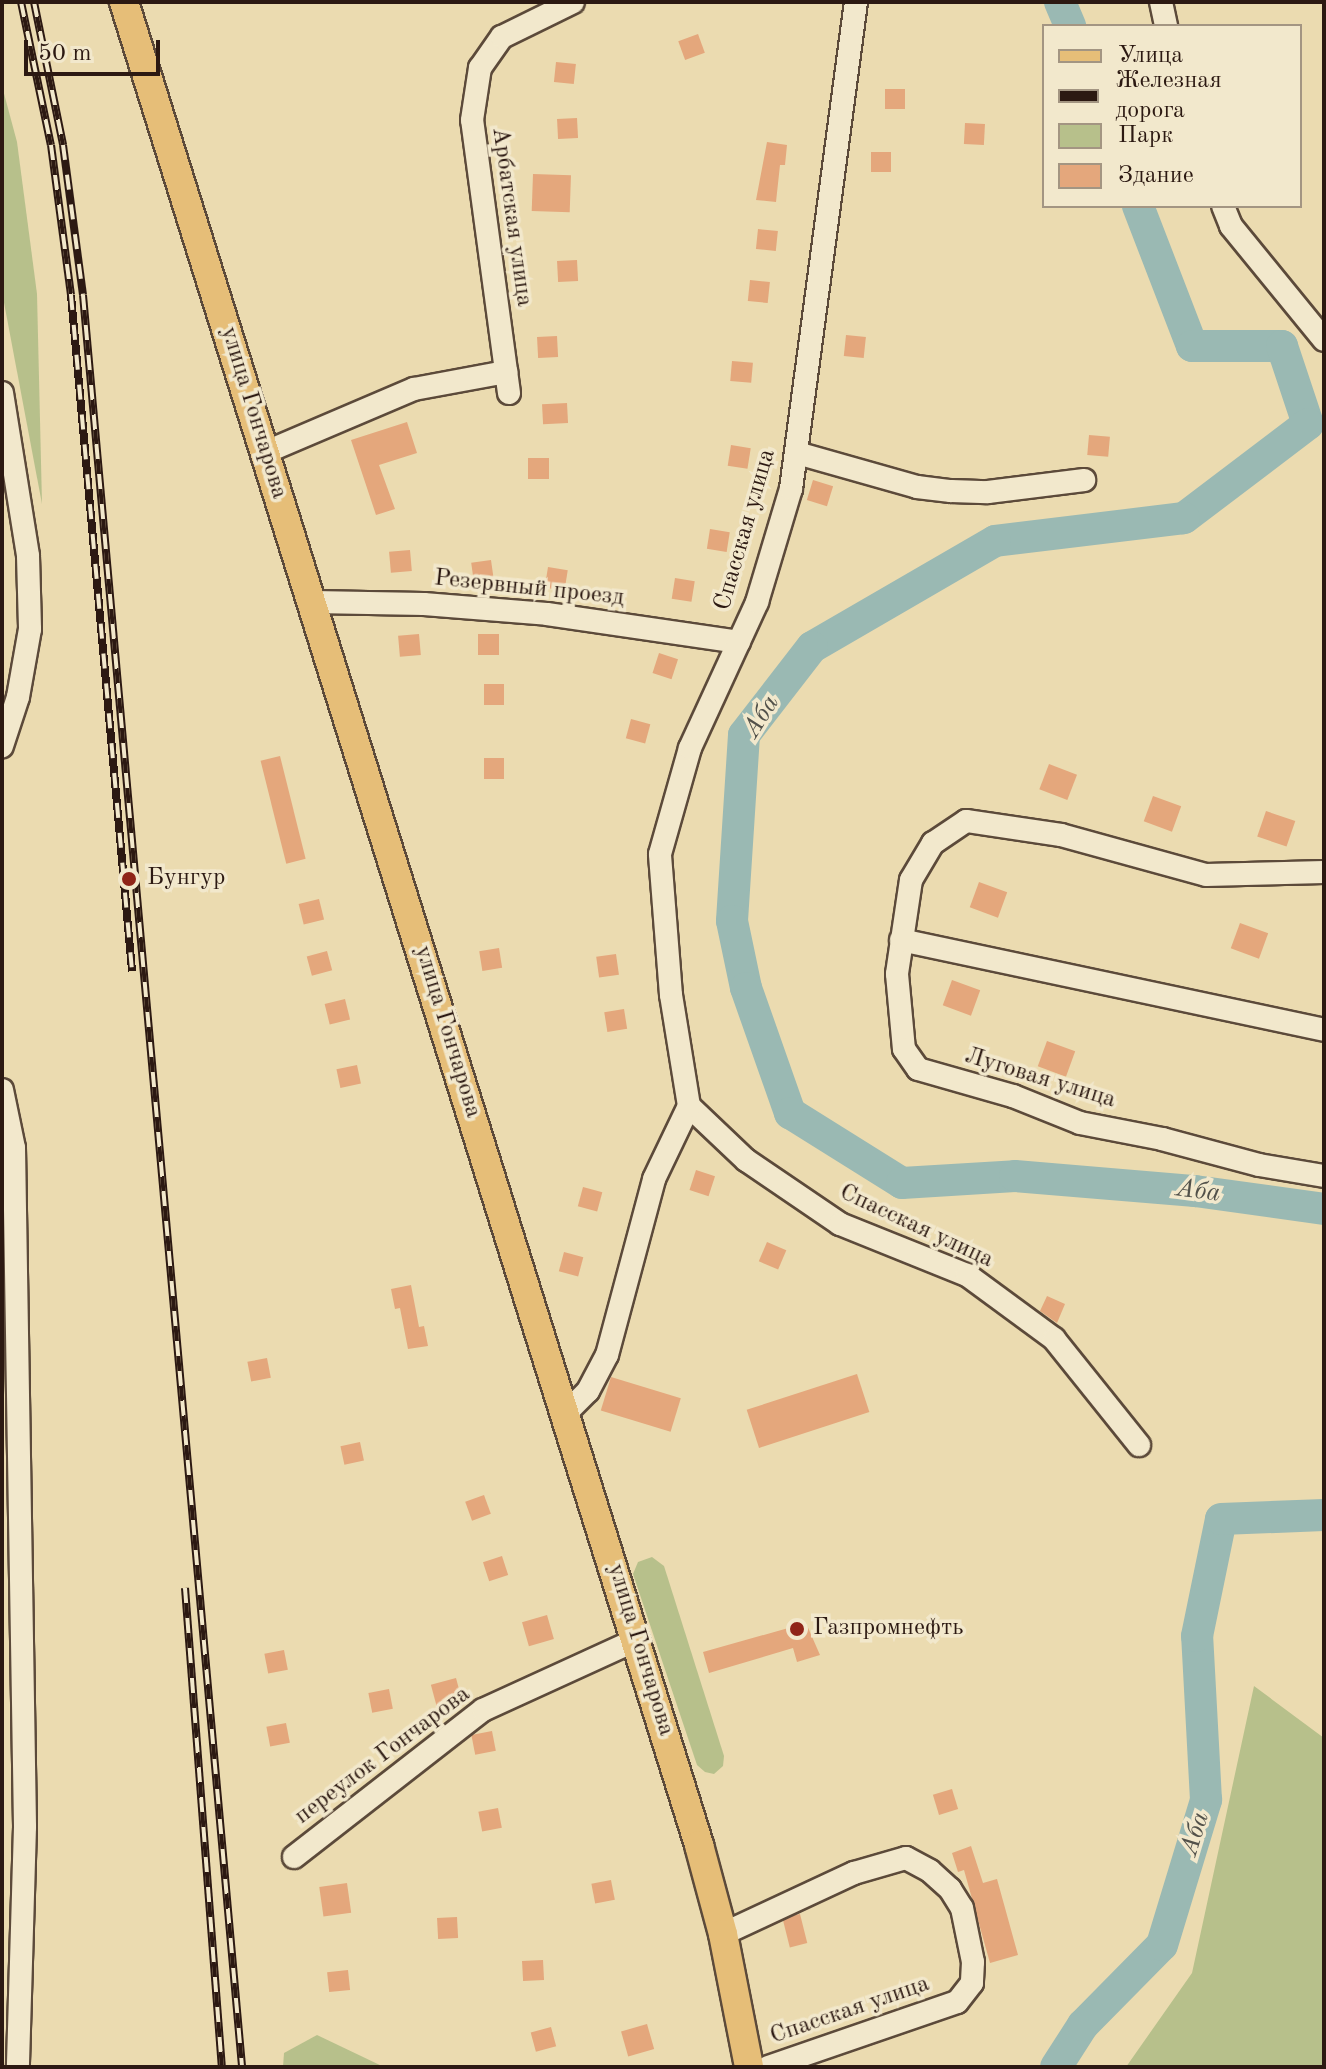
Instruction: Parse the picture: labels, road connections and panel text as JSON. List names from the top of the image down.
{
  "streets": {
    "main road": ["улица Гончарова"],
    "street": [
      "Арбатская улица",
      "Спасская улица",
      "Резервный проезд",
      "Луговая улица",
      "переулок Гончарова"
    ]
  },
  "crossings": [
    ["Арбатская улица", "улица Гончарова"],
    ["улица Гончарова", "Спасская улица"],
    ["улица Гончарова", "Резервный проезд"],
    ["улица Гончарова", "переулок Гончарова"],
    ["Спасская улица", "Резервный проезд"]
  ],
  "water": ["Аба"],
  "places": ["Бунгур", "Газпромнефть"],
  "legend": [
    "Улица",
    "Железная дорога",
    "Парк",
    "Здание"
  ],
  "scale_bar": "50 m"
}
